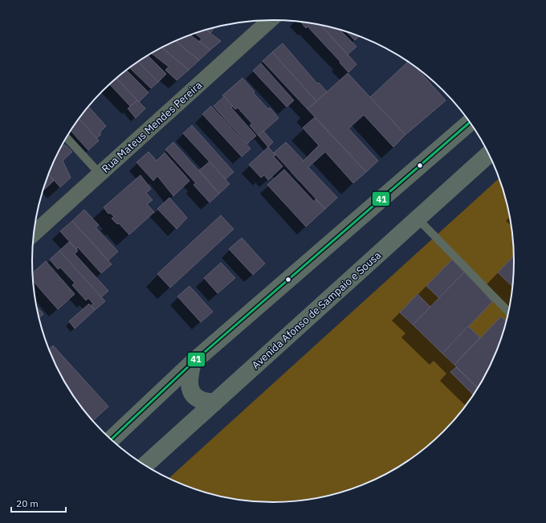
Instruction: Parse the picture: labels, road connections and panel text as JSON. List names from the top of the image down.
{
  "streets": {
    "main road": ["Avenida Afonso de Sampaio e Sousa"],
    "street": ["Rua Mateus Mendes Pereira"]
  },
  "lines": ["transit line 41"],
  "scale_bar": "20 m"
}
